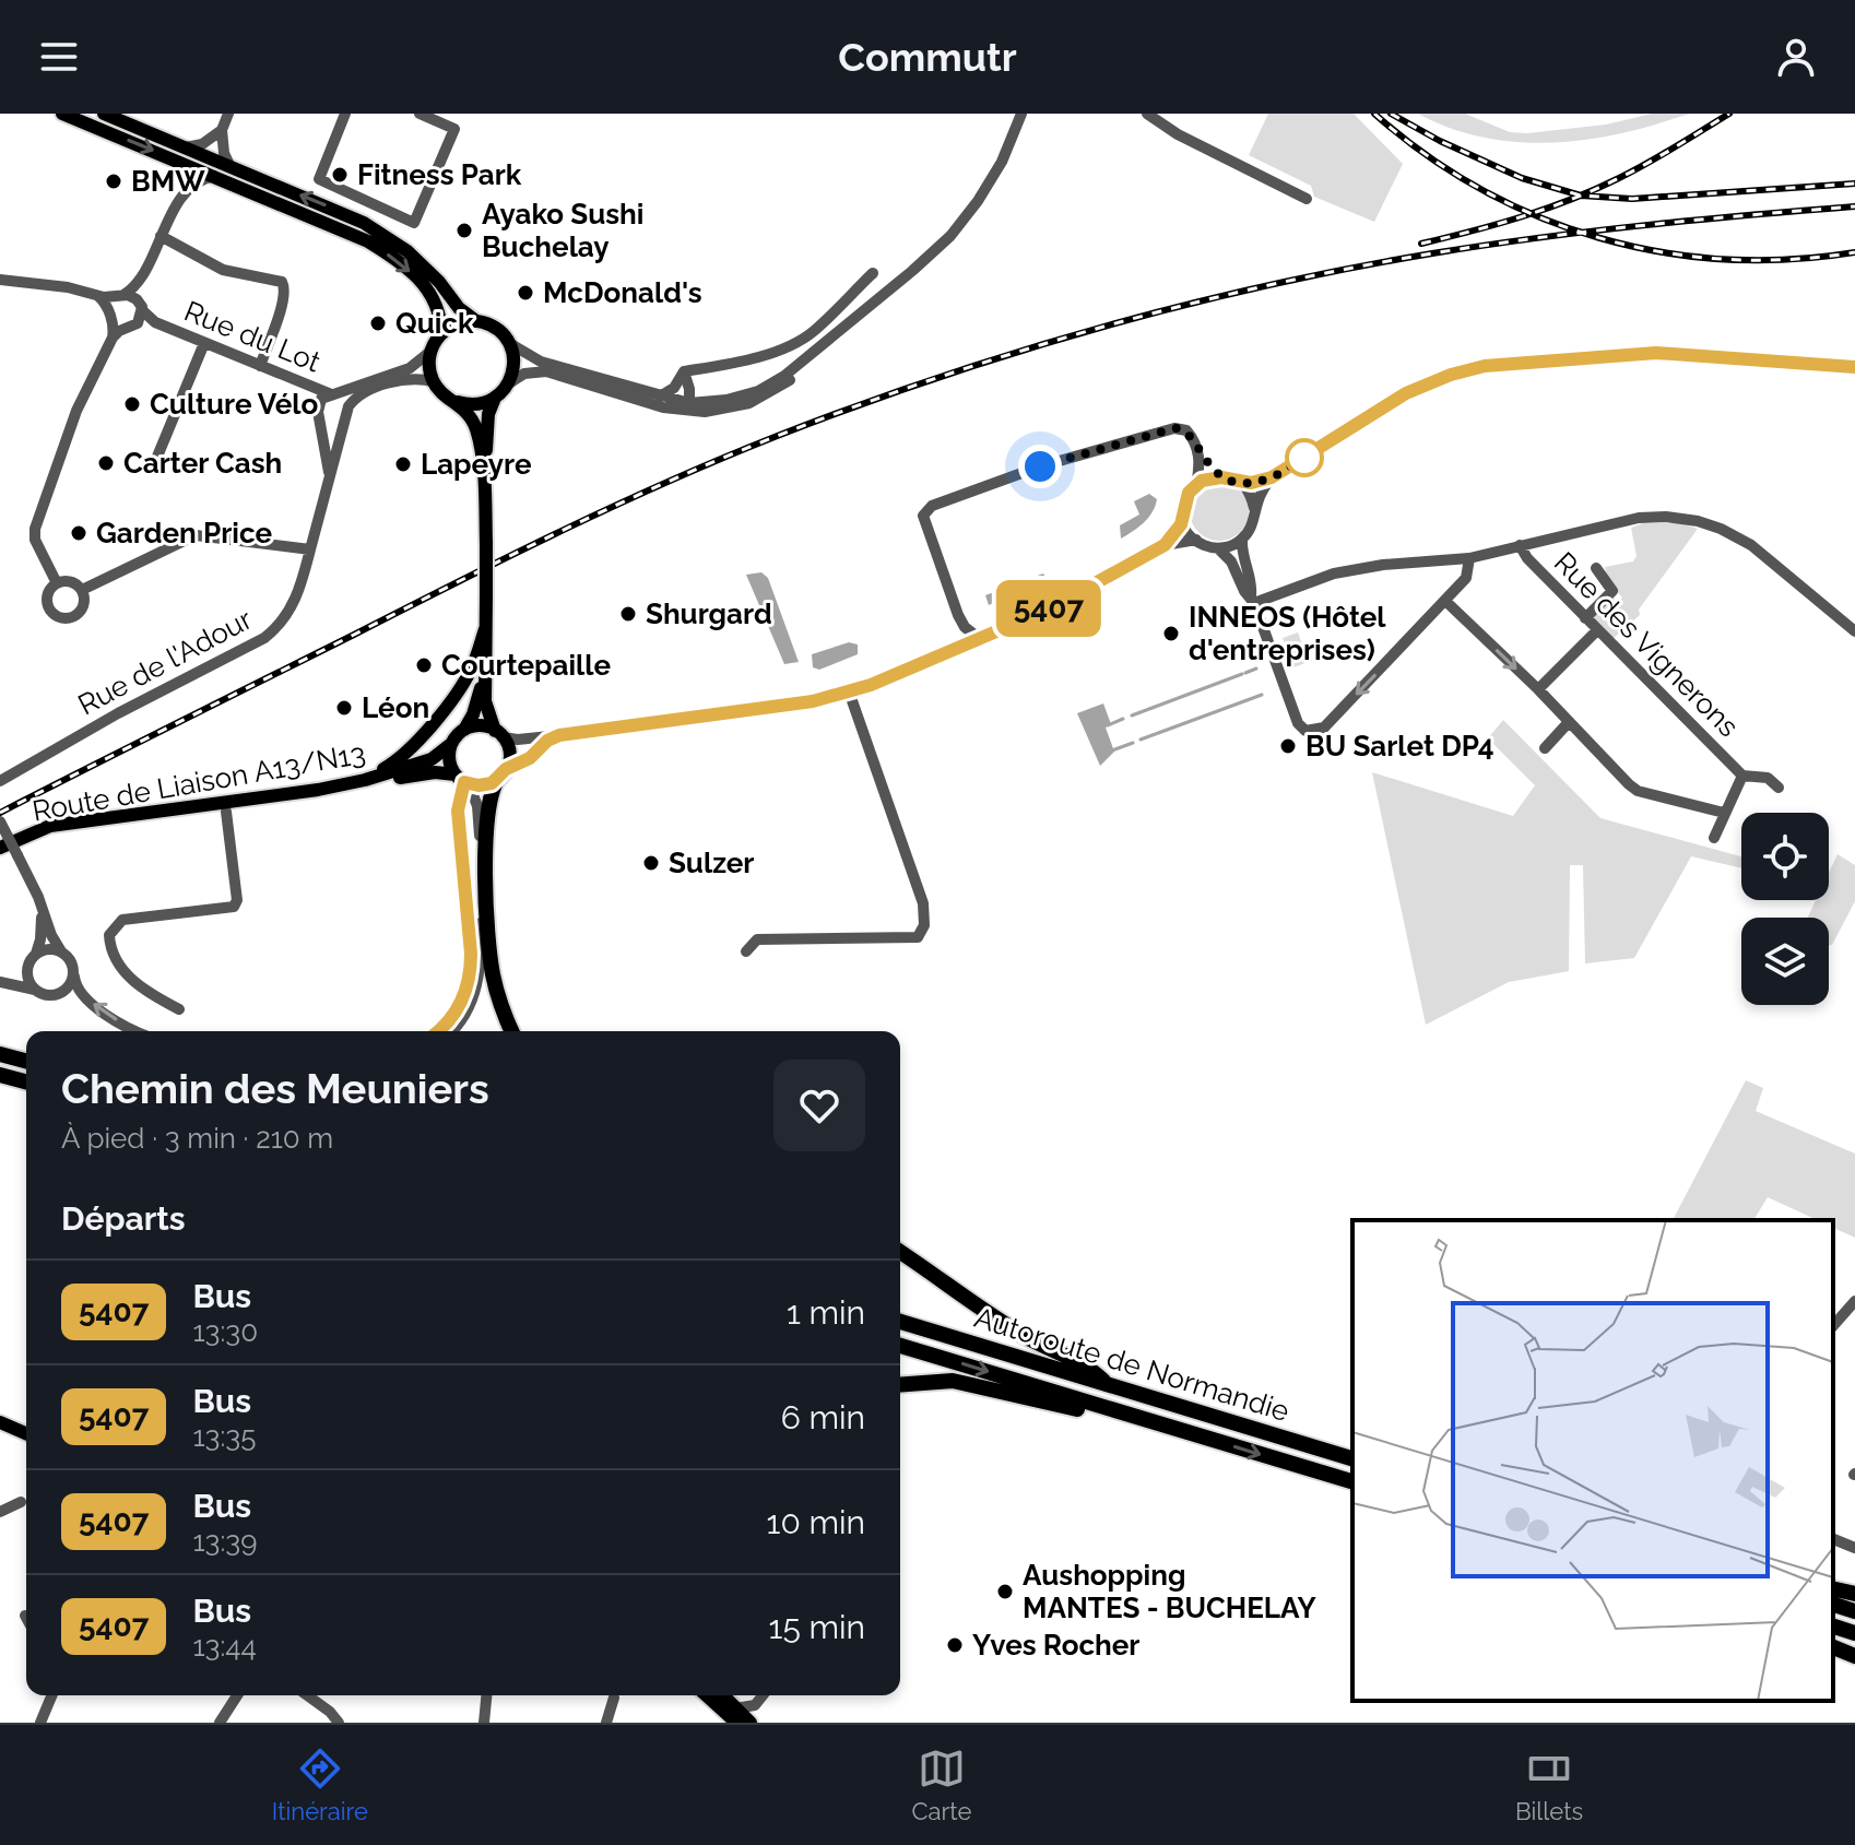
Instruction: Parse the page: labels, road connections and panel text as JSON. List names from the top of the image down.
{
  "streets": {
    "highway": ["Autoroute de Normandie"],
    "main road": ["Route de Liaison A13/N13"],
    "street": ["Rue du Lot", "Rue des Vignerons", "Rue de l'Adour"]
  },
  "crossings": [
    ["Rue du Lot", "Rue de l'Adour"]
  ],
  "places": [
    "Fitness Park",
    "BMW",
    "Ayako Sushi Buchelay",
    "McDonald's",
    "Quick",
    "Culture Vélo",
    "Carter Cash",
    "Lapeyre",
    "Garden Price",
    "Shurgard",
    "INNEOS (Hôtel d'entreprises)",
    "Courtepaille",
    "Léon",
    "BU Sarlet DP4",
    "Sulzer",
    "Aushopping MANTES - BUCHELAY",
    "Yves Rocher"
  ],
  "lines": ["bus line 5407"],
  "page": {
    "header": "Commutr",
    "on_map": "5407",
    "heading": [
      ["Chemin des Meuniers", "À pied · 3 min · 210 m"],
      "Départs"
    ],
    "list": [
      {
        "mark": "5407",
        "name": "Bus",
        "note": "13:30",
        "value": "1 min"
      },
      {
        "mark": "5407",
        "name": "Bus",
        "note": "13:35",
        "value": "6 min"
      },
      {
        "mark": "5407",
        "name": "Bus",
        "note": "13:39",
        "value": "10 min"
      },
      {
        "mark": "5407",
        "name": "Bus",
        "note": "13:44",
        "value": "15 min"
      }
    ],
    "tabs": ["Itinéraire", "Carte", "Billets"]
  }
}
